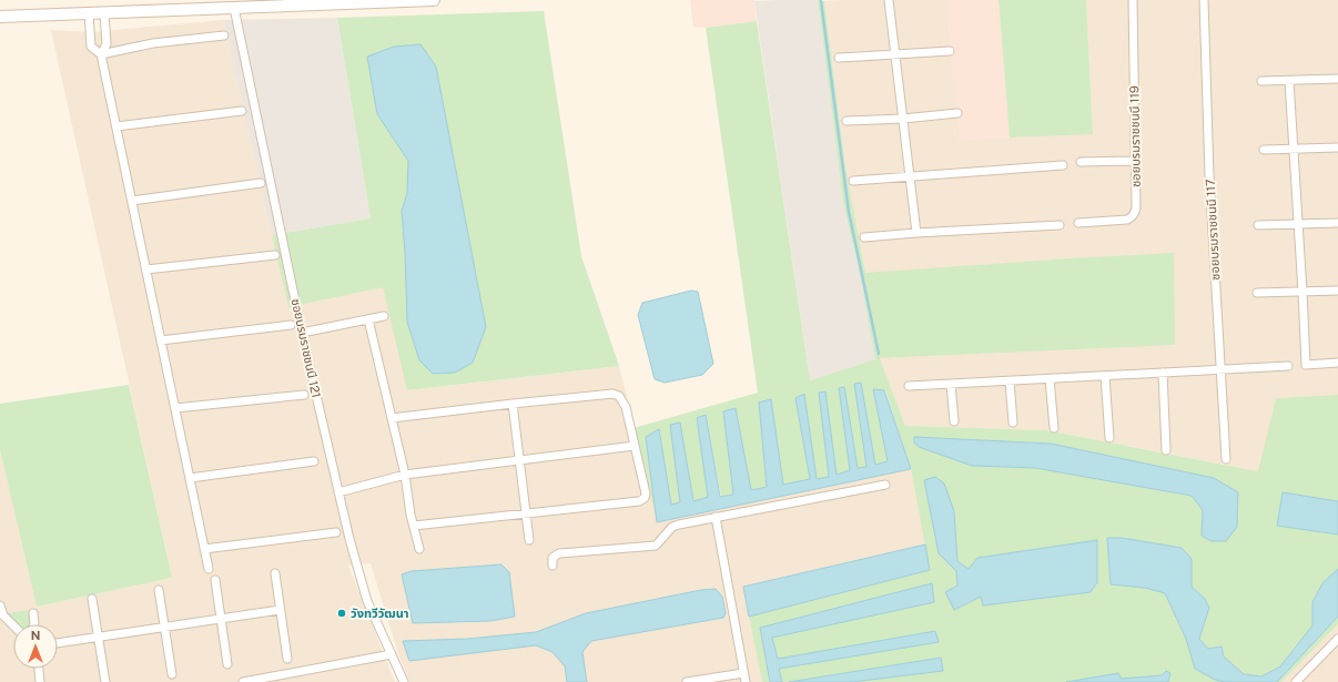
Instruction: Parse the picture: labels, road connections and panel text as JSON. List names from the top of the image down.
{
  "streets": {
    "street": ["ซอยบรมราชชนนี 119", "ซอยบรมราชชนนี 117", "ซอยบรมราชชนนี 121"]
  },
  "places": ["วังทวีวัฒนา"],
  "north": "top"
}
